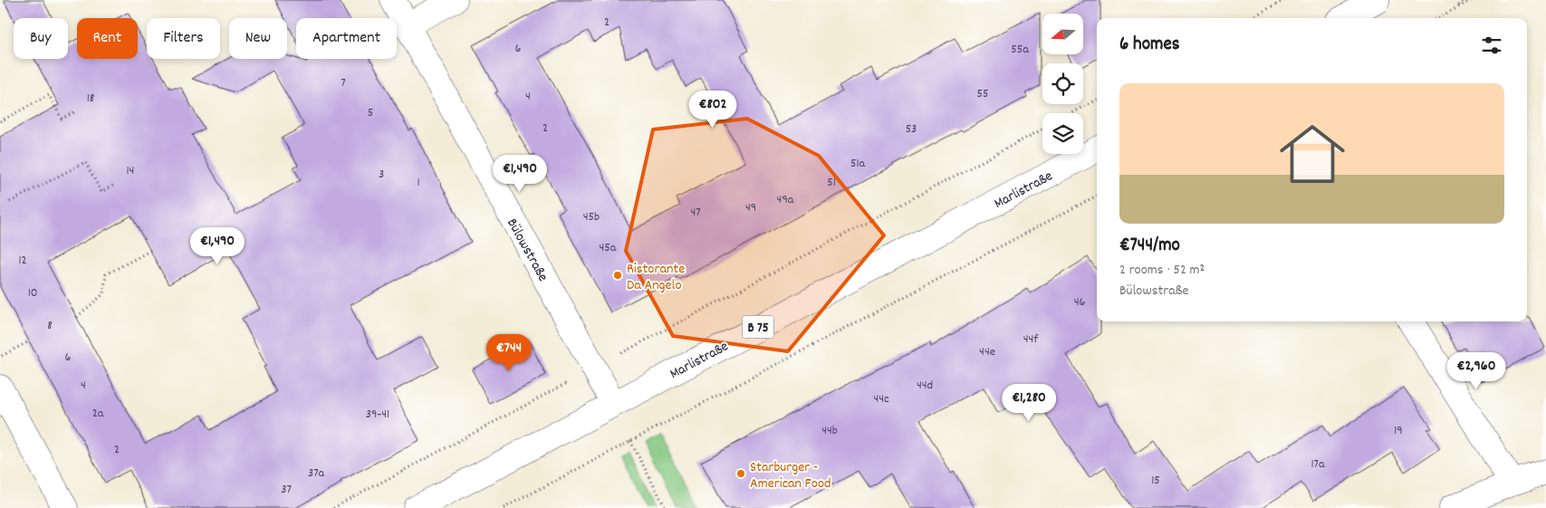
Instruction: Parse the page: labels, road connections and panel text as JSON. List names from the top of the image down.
{
  "streets": {
    "street": ["Marlistraße", "Bülowstraße", "B 75"]
  },
  "crossings": [
    ["Marlistraße", "Bülowstraße"]
  ],
  "places": ["Ristorante Da Angelo", "Starburger - American Food"],
  "house_numbers": [
    "2",
    "6",
    "55a",
    "7",
    "55",
    "4",
    "18",
    "5",
    "2",
    "53",
    "51a",
    "14",
    "3",
    "1",
    "51",
    "49a",
    "49",
    "47",
    "45b",
    "45a",
    "12",
    "10",
    "46",
    "8",
    "44f",
    "44e",
    "6",
    "4",
    "44d",
    "44c",
    "2a",
    "39-41",
    "44b",
    "19",
    "2",
    "17a",
    "37a",
    "15",
    "37"
  ],
  "north": "left",
  "page": {
    "chip": [
      "Buy",
      "Rent",
      "Filters",
      "New",
      "Apartment"
    ],
    "heading": "6 homes",
    "list": [
      {
        "name": "€744/mo",
        "note": "2 rooms · 52 m² · Bülowstraße"
      }
    ],
    "price": [
      "€802",
      "€1,490",
      "€1,490",
      "€744",
      "€2,960",
      "€1,280"
    ]
  }
}
